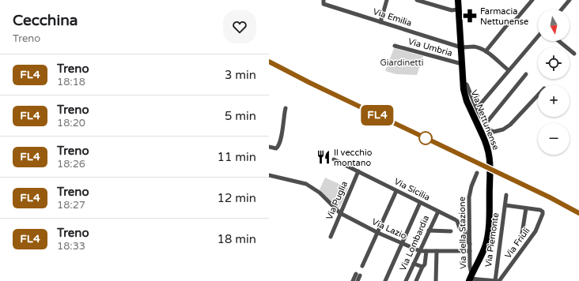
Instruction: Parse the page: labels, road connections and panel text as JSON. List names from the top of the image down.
{
  "streets": {
    "main road": ["Via Nettunense"],
    "street": [
      "Via Emilia",
      "Via Umbria",
      "Via Sicilia",
      "Via Puglia",
      "Via Lazio",
      "Via della Stazione",
      "Via Piemonte",
      "Via Lombardia",
      "Via Friuli"
    ]
  },
  "crossings": [
    ["Via Emilia", "Via Nettunense"],
    ["Via Umbria", "Via Nettunense"],
    ["Via Nettunense", "Via della Stazione"],
    ["Via Sicilia", "Via Puglia"],
    ["Via Sicilia", "Via della Stazione"],
    ["Via Sicilia", "Via Lombardia"],
    ["Via Puglia", "Via Lazio"],
    ["Via Lazio", "Via della Stazione"],
    ["Via Lazio", "Via Lombardia"]
  ],
  "parks": ["Giardinetti"],
  "places": {
    "pharmacy": ["Farmacia Nettunense"],
    "restaurant": ["Il vecchio montano"]
  },
  "north": "bottom",
  "page": {
    "heading": ["Cecchina", "Treno"],
    "on_map": "FL4",
    "map_buttons": ["+", "−"],
    "list": [
      {
        "mark": "FL4",
        "name": "Treno",
        "note": "18:18",
        "value": "3 min"
      },
      {
        "mark": "FL4",
        "name": "Treno",
        "note": "18:20",
        "value": "5 min"
      },
      {
        "mark": "FL4",
        "name": "Treno",
        "note": "18:26",
        "value": "11 min"
      },
      {
        "mark": "FL4",
        "name": "Treno",
        "note": "18:27",
        "value": "12 min"
      },
      {
        "mark": "FL4",
        "name": "Treno",
        "note": "18:33",
        "value": "18 min"
      }
    ]
  }
}
